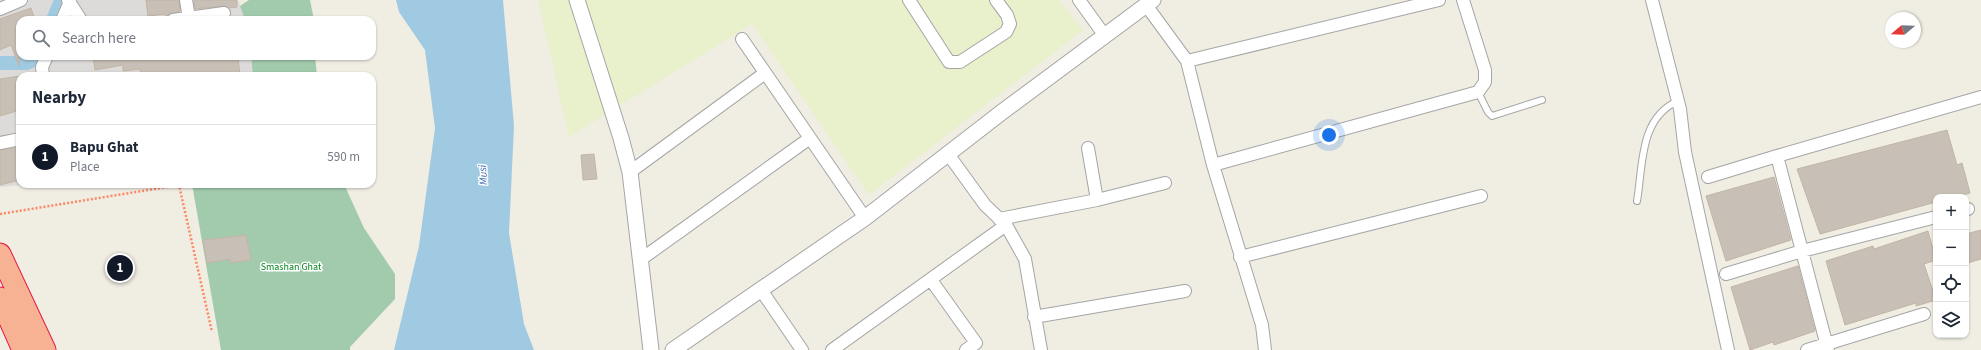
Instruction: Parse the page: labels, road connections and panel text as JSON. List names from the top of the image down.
{
  "water": ["Musi"],
  "parks": ["Smashan Ghat"],
  "north": "left",
  "page": {
    "search": "Search here",
    "heading": "Nearby",
    "list": [
      {
        "mark": "1",
        "name": "Bapu Ghat",
        "note": "Place",
        "value": "590 m"
      }
    ],
    "map_buttons": ["+", "−"],
    "pins": "1"
  }
}
